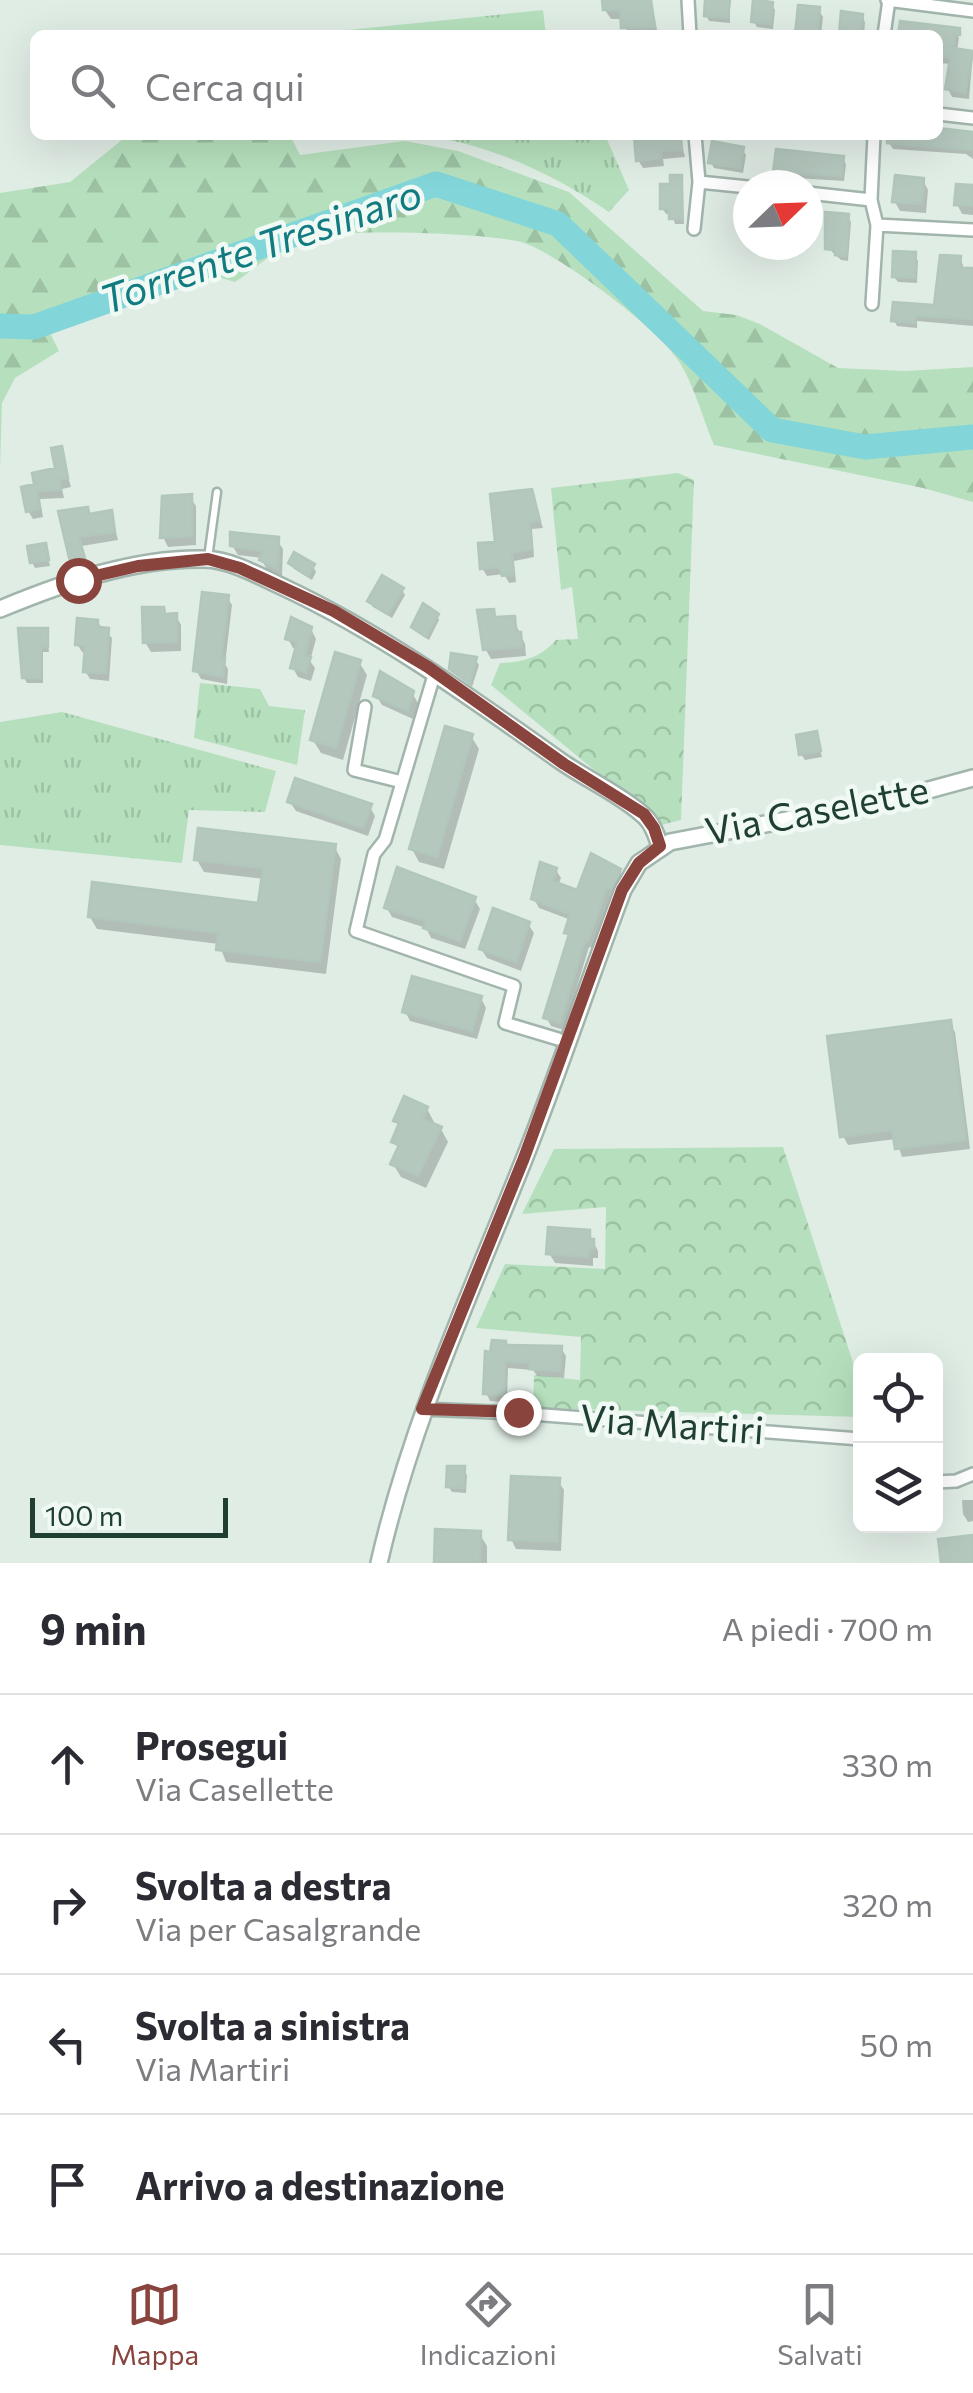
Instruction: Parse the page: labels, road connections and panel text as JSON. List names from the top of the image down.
{
  "streets": {
    "street": ["Via Caselette", "Via Martiri"]
  },
  "water": ["Torrente Tresinaro"],
  "scale_bar": "100 m",
  "north": "top right",
  "page": {
    "search": "Cerca qui",
    "scale": "100 m",
    "heading": ["9 min", "A piedi · 700 m"],
    "list": [
      ["Prosegui", "Via Casellette", "330 m"],
      ["Svolta a destra", "Via per Casalgrande", "320 m"],
      ["Svolta a sinistra", "Via Martiri", "50 m"],
      "Arrivo a destinazione"
    ],
    "nav": ["Mappa", "Indicazioni", "Salvati"]
  }
}
